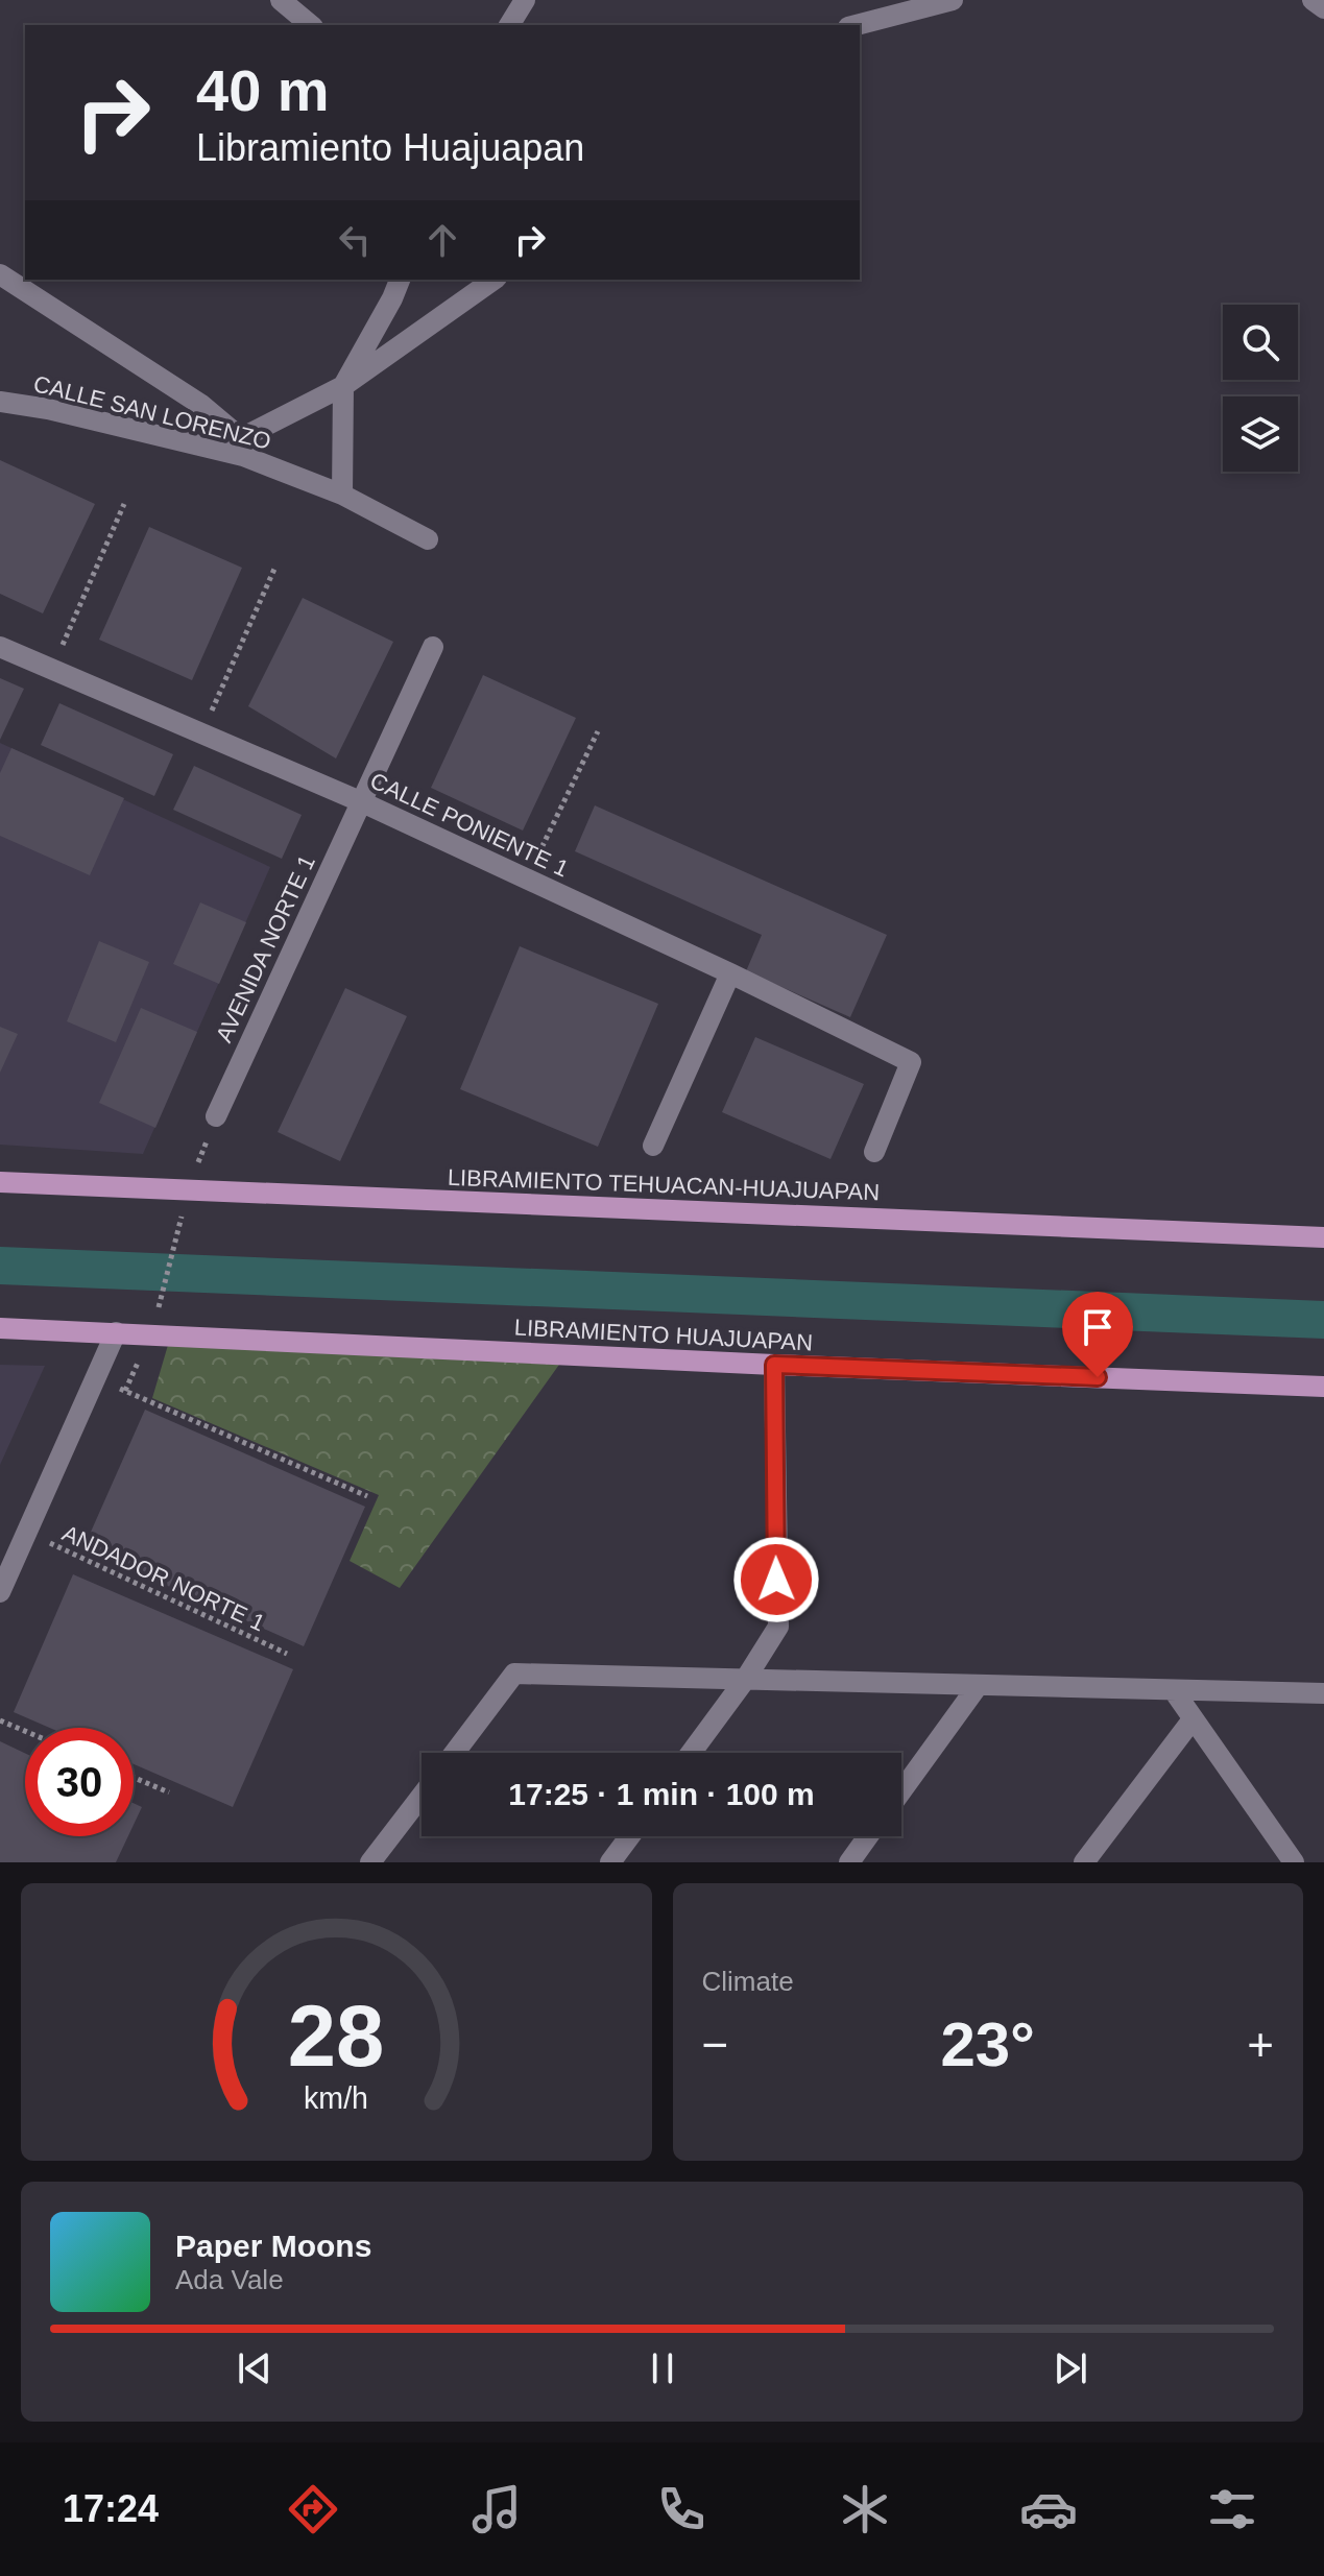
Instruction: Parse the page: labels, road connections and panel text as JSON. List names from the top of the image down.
{
  "streets": {
    "main road": ["LIBRAMIENTO TEHUACAN-HUAJUAPAN", "LIBRAMIENTO HUAJUAPAN"],
    "street": ["CALLE SAN LORENZO", "CALLE PONIENTE 1", "AVENIDA NORTE 1"],
    "path": ["ANDADOR NORTE 1"]
  },
  "crossings": [
    ["CALLE PONIENTE 1", "AVENIDA NORTE 1"]
  ],
  "page": {
    "turn": ["40 m", "Libramiento Huajuapan"],
    "limit": "30",
    "trip": "17:25 · 1 min · 100 m",
    "tile": "Climate",
    "heat": ["−", "23°", "+"],
    "song": ["Paper Moons", "Ada Vale"],
    "tabs": "17:24",
    "gauge": ["28", "km/h"]
  }
}
